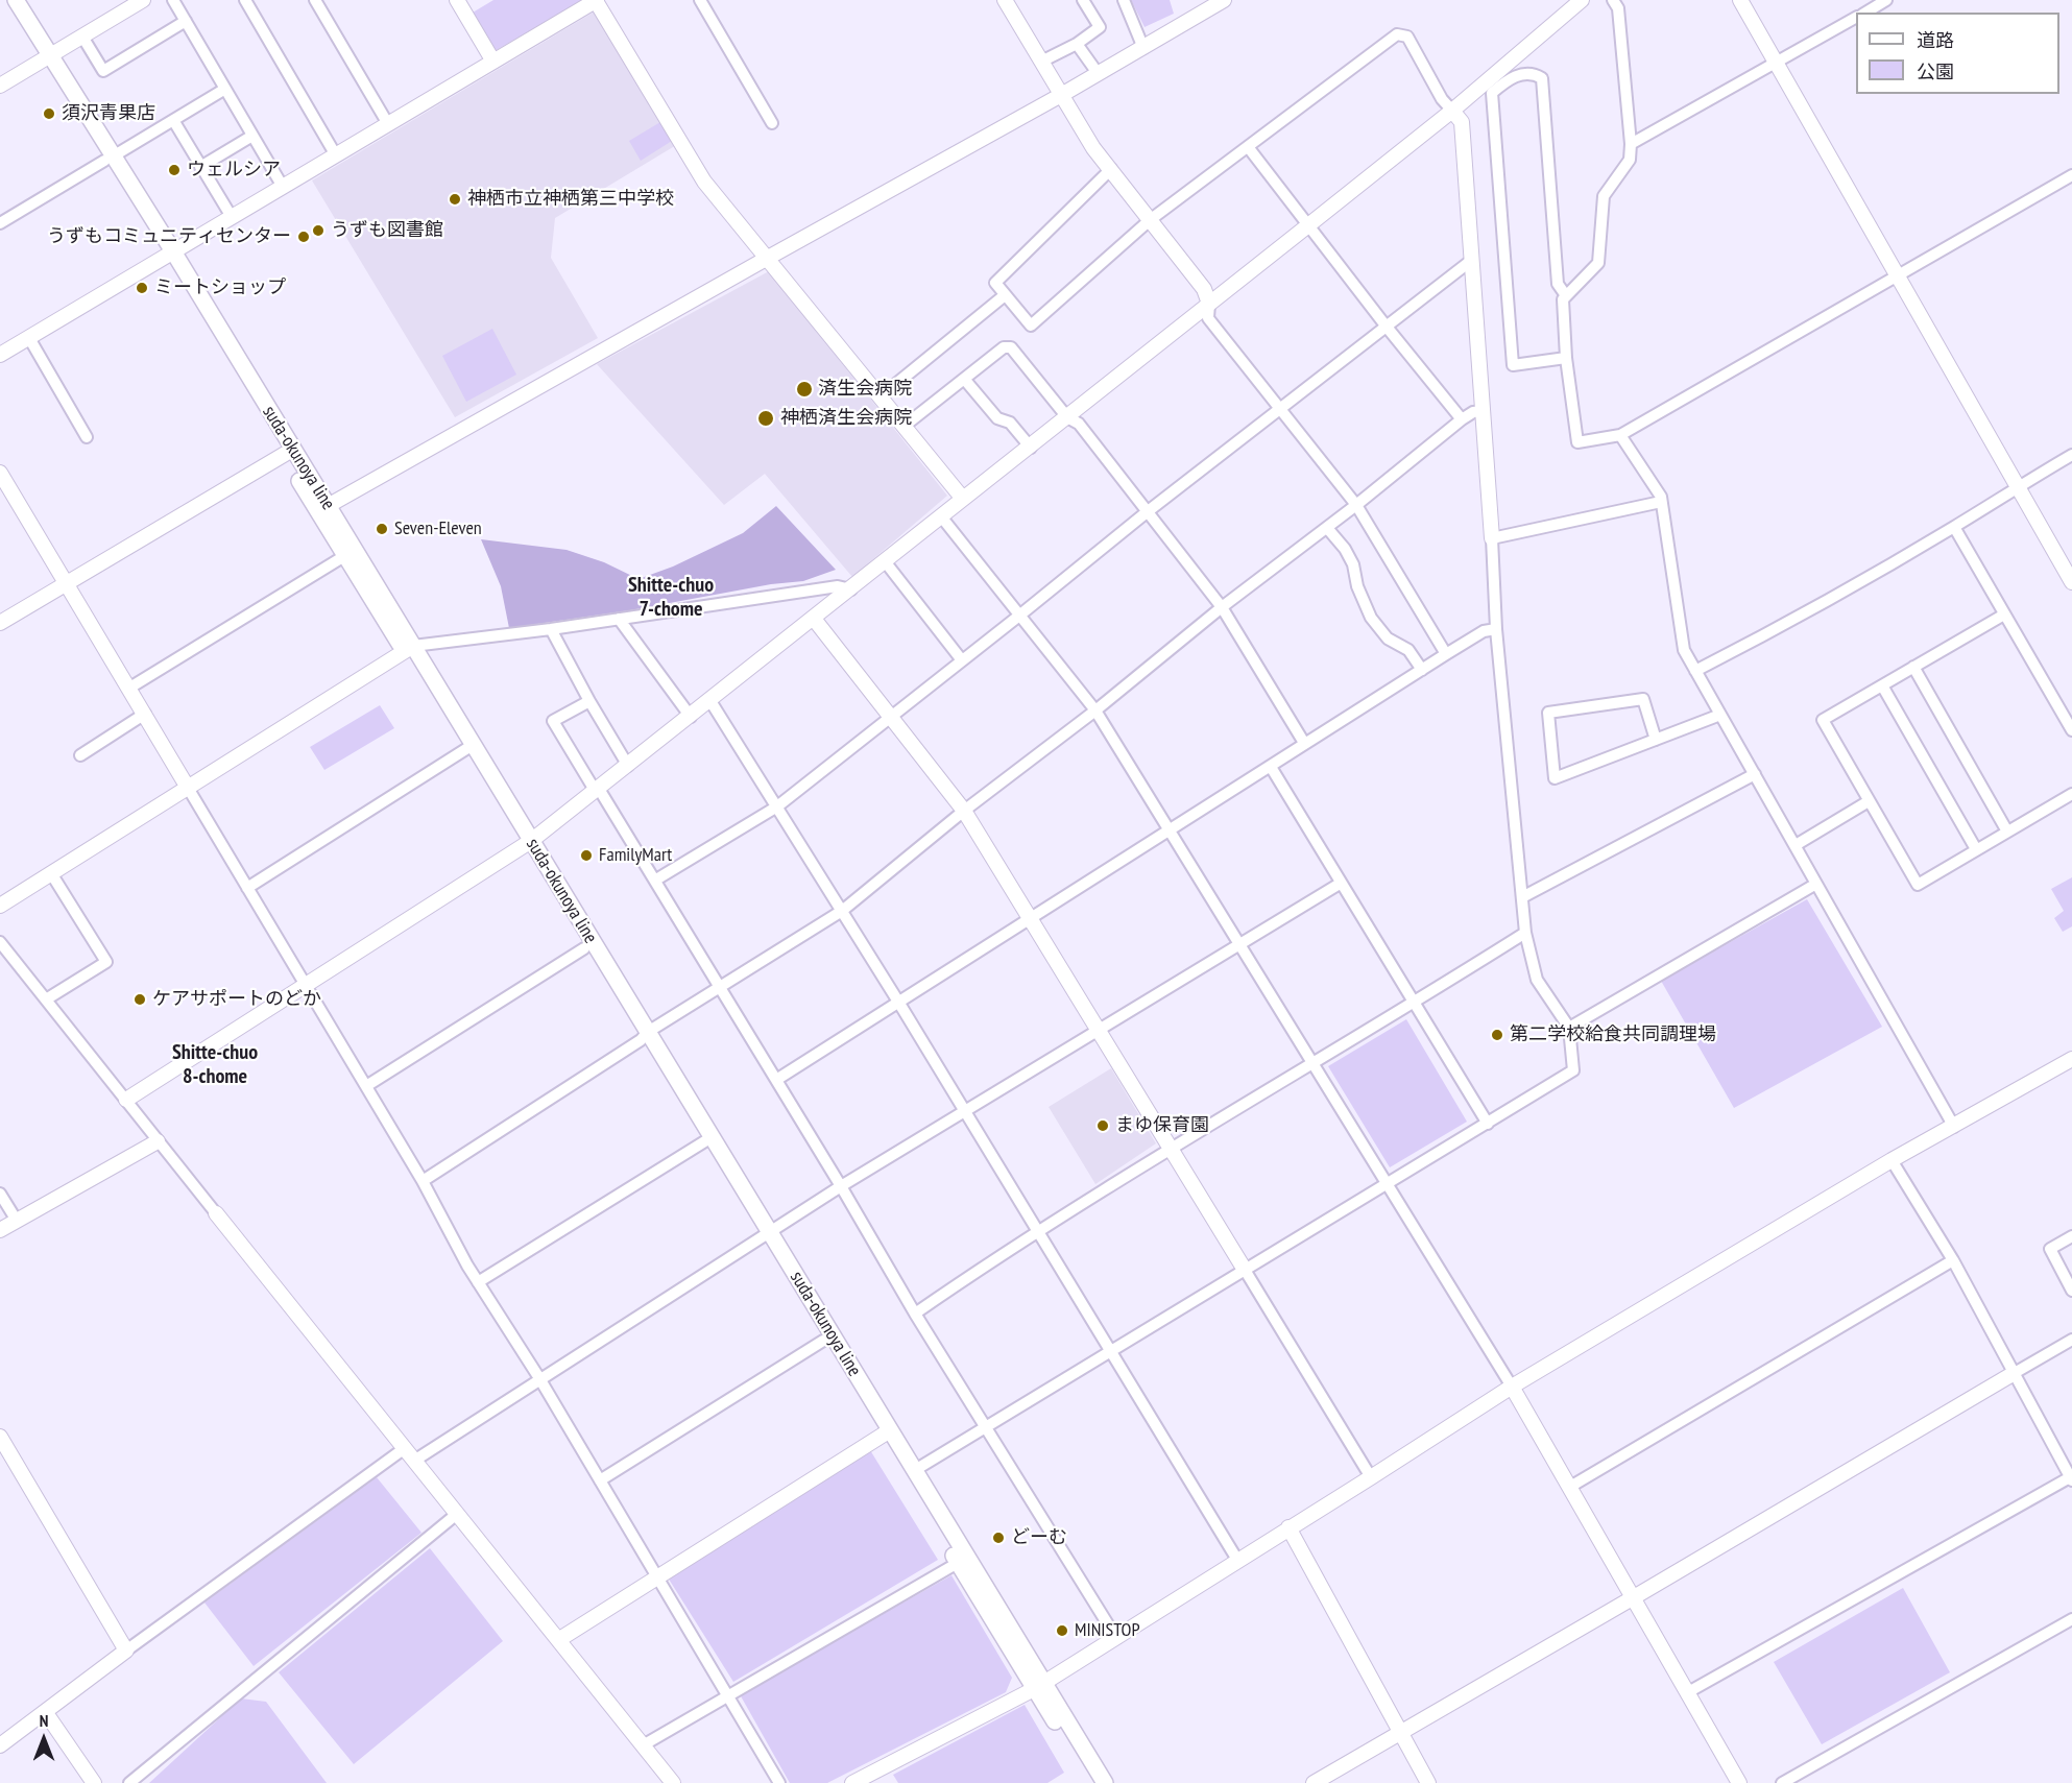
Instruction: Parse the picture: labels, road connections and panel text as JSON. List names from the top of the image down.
{
  "streets": {
    "main road": ["suda-okunoya line"]
  },
  "districts": ["Shitte-chuo 7-chome", "Shitte-chuo 8-chome"],
  "places": [
    "須沢青果店",
    "ウェルシア",
    "神栖市立神栖第三中学校",
    "うずも図書館",
    "うずもコミュニティセンター",
    "ミートショップ",
    "済生会病院",
    "神栖済生会病院",
    "Seven-Eleven",
    "FamilyMart",
    "ケアサポートのどか",
    "第二学校給食共同調理場",
    "まゆ保育園",
    "どーむ",
    "MINISTOP"
  ],
  "legend": ["道路", "公園"],
  "north": "top"
}
